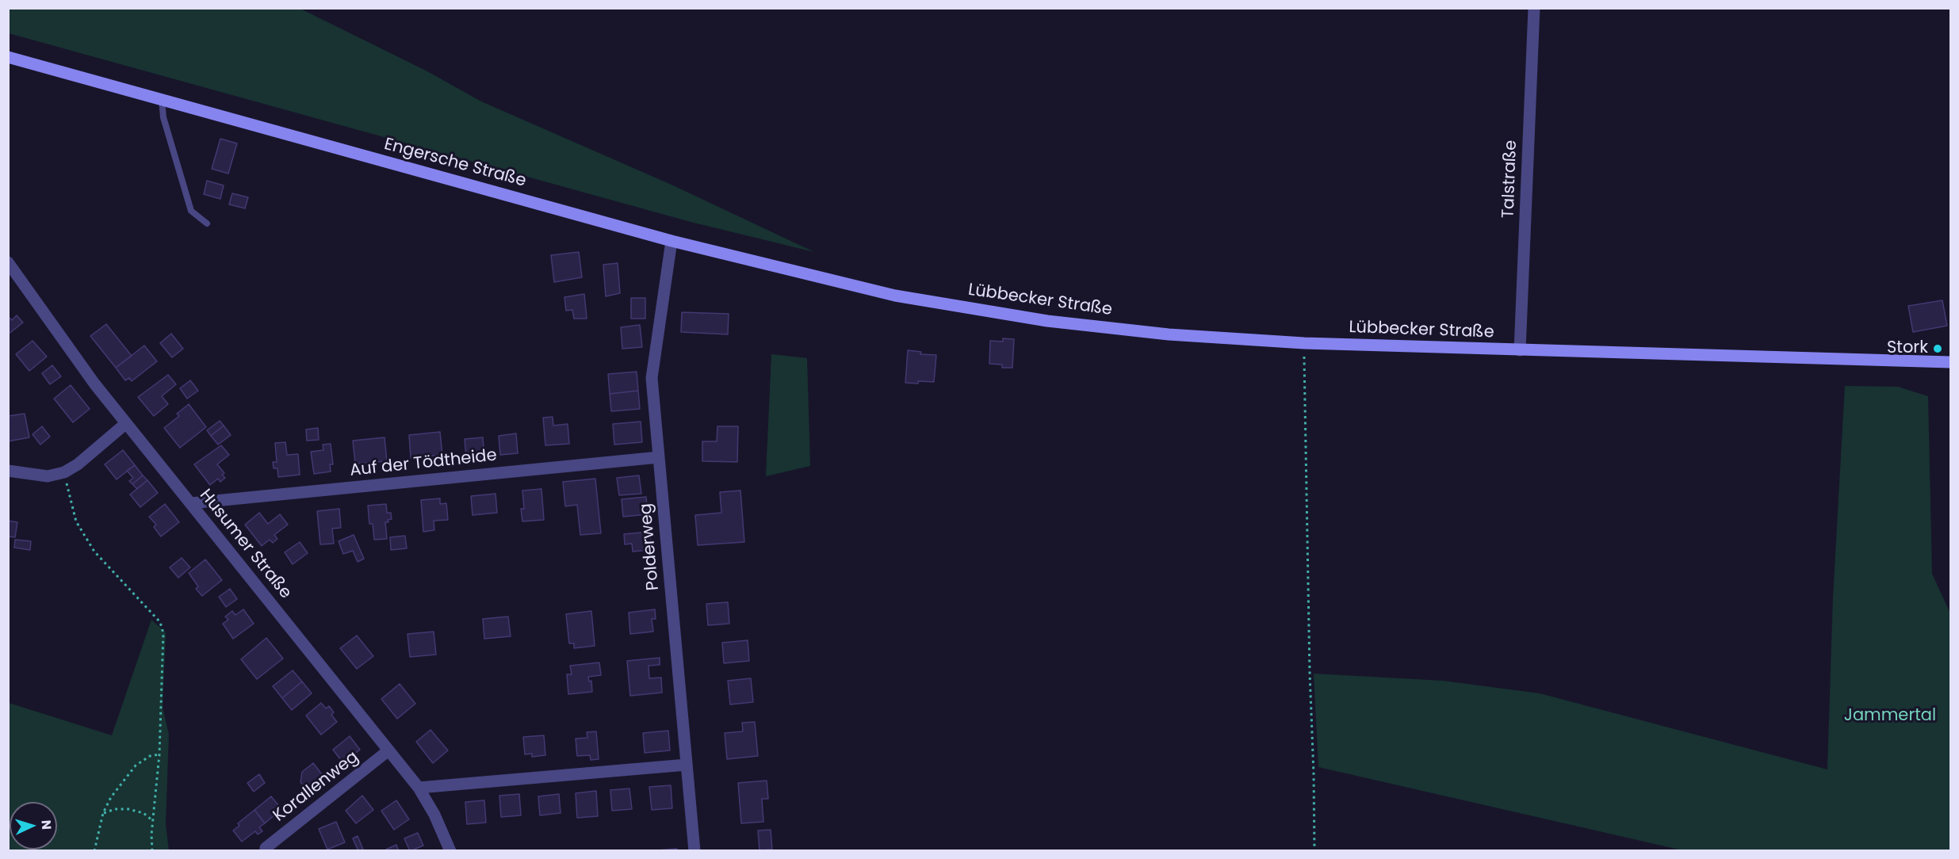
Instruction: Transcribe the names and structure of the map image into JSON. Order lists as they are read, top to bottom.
{
  "streets": {
    "main road": ["Engersche Straße", "Lübbecker Straße"],
    "street": [
      "Talstraße",
      "Auf der Tödtheide",
      "Husumer Straße",
      "Polderweg",
      "Korallenweg"
    ]
  },
  "crossings": [
    ["Engersche Straße", "Lübbecker Straße"],
    ["Engersche Straße", "Polderweg"],
    ["Talstraße", "Lübbecker Straße"],
    ["Auf der Tödtheide", "Husumer Straße"],
    ["Auf der Tödtheide", "Polderweg"],
    ["Husumer Straße", "Korallenweg"]
  ],
  "parks": ["Jammertal"],
  "places": ["Stork"],
  "north": "right"
}
